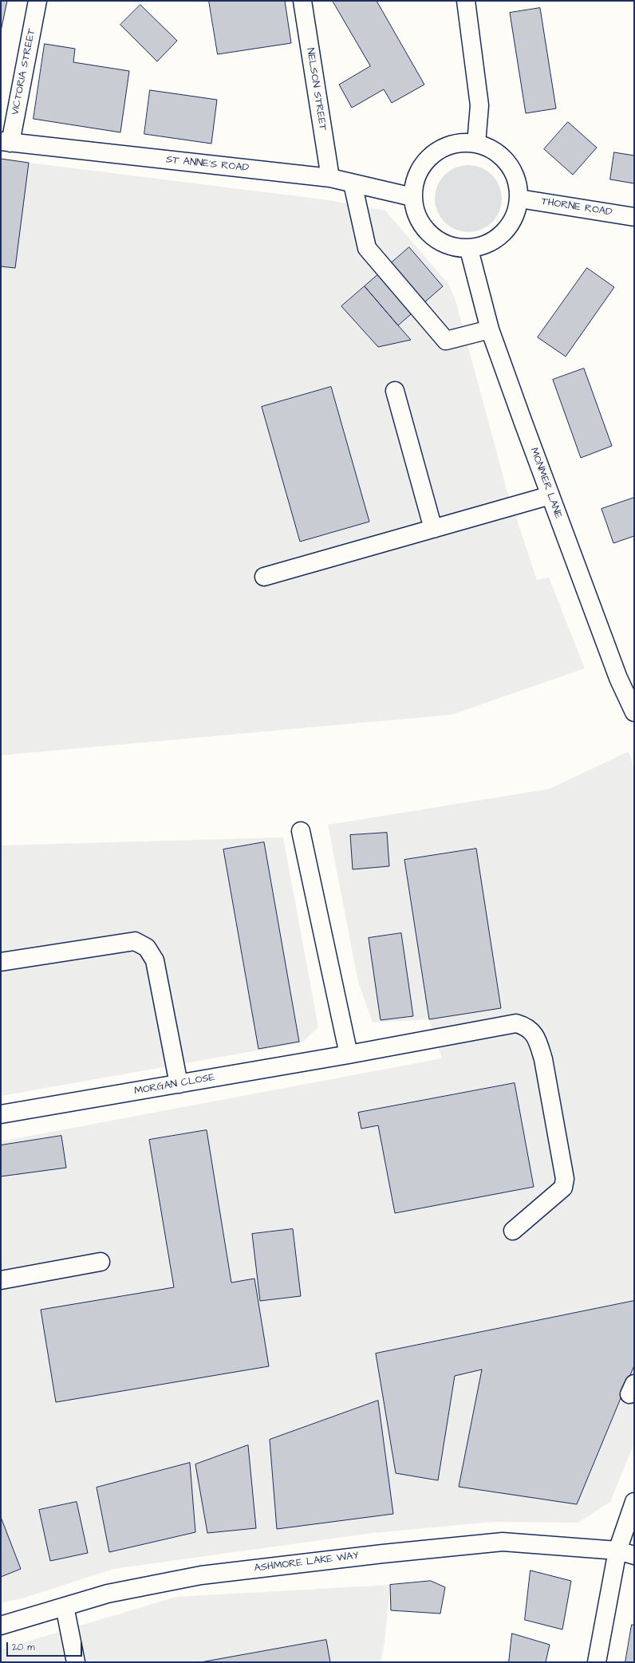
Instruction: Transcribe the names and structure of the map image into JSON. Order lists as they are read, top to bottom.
{
  "streets": {
    "street": [
      "VICTORIA STREET",
      "NELSON STREET",
      "ST ANNE'S ROAD",
      "THORNE ROAD",
      "MONMER LANE",
      "MORGAN CLOSE",
      "ASHMORE LAKE WAY"
    ]
  },
  "crossings": [
    ["VICTORIA STREET", "ST ANNE'S ROAD"],
    ["NELSON STREET", "ST ANNE'S ROAD"],
    ["ST ANNE'S ROAD", "THORNE ROAD"],
    ["ST ANNE'S ROAD", "MONMER LANE"],
    ["THORNE ROAD", "MONMER LANE"]
  ],
  "scale_bar": "20 m"
}
